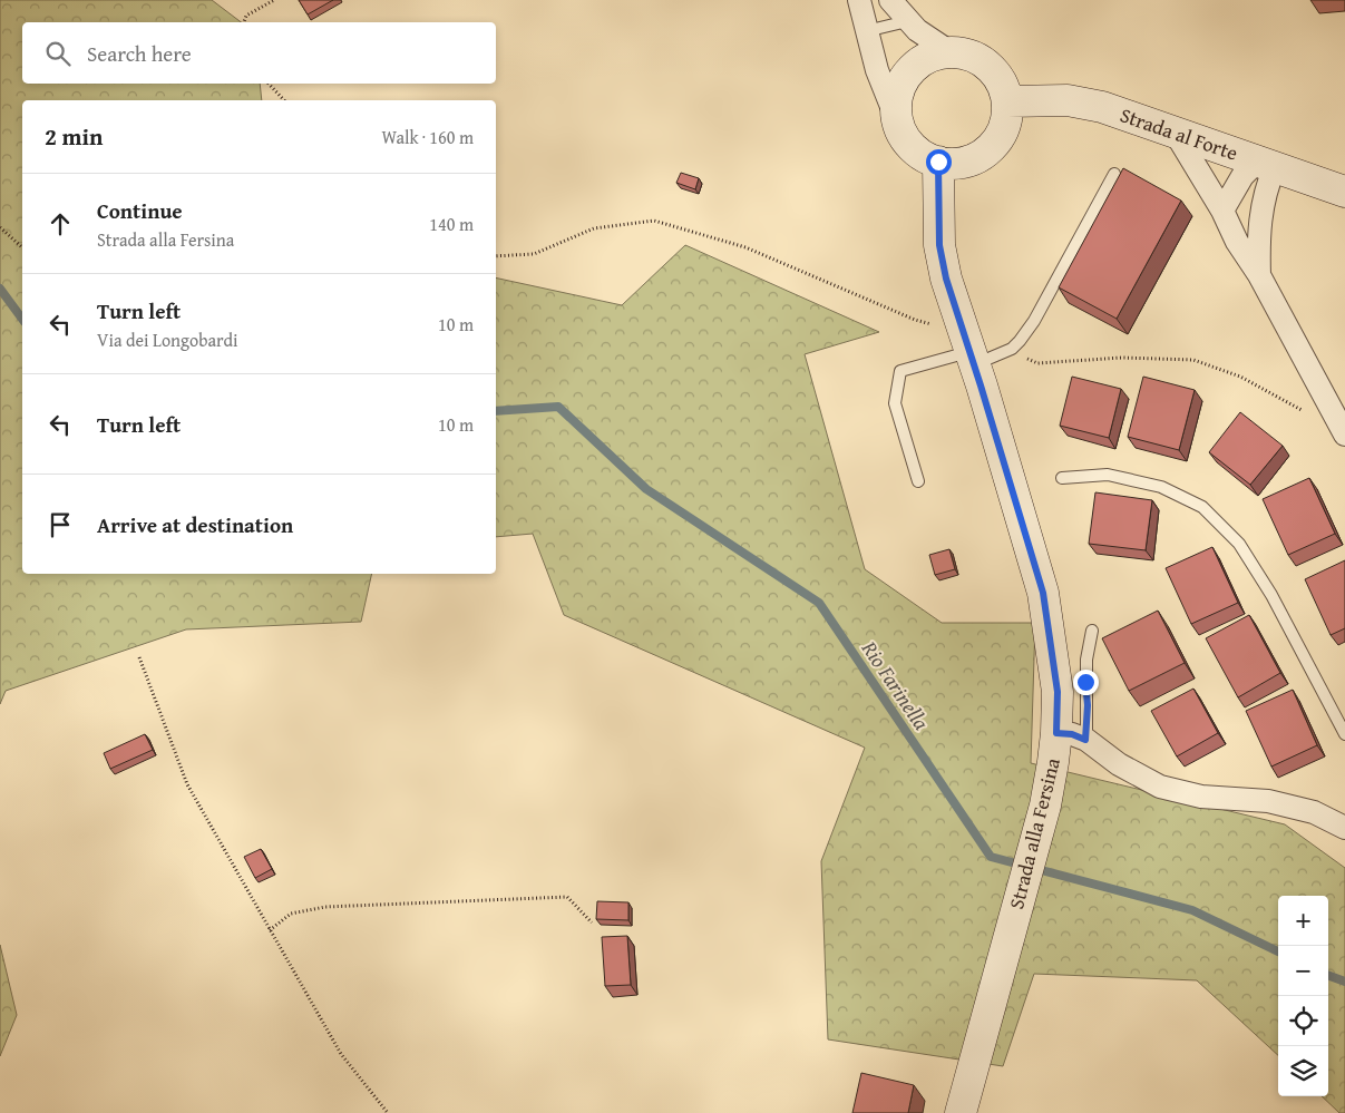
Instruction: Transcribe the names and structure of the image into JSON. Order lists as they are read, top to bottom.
{
  "streets": {
    "street": ["Strada al Forte", "Strada alla Fersina"]
  },
  "crossings": [
    ["Strada al Forte", "Strada alla Fersina"]
  ],
  "water": ["Rio Farinella"],
  "page": {
    "search": "Search here",
    "heading": ["2 min", "Walk · 160 m"],
    "list": [
      ["Continue", "Strada alla Fersina", "140 m"],
      ["Turn left", "Via dei Longobardi", "10 m"],
      ["Turn left", "10 m"],
      "Arrive at destination"
    ],
    "map_buttons": ["+", "−"]
  }
}
